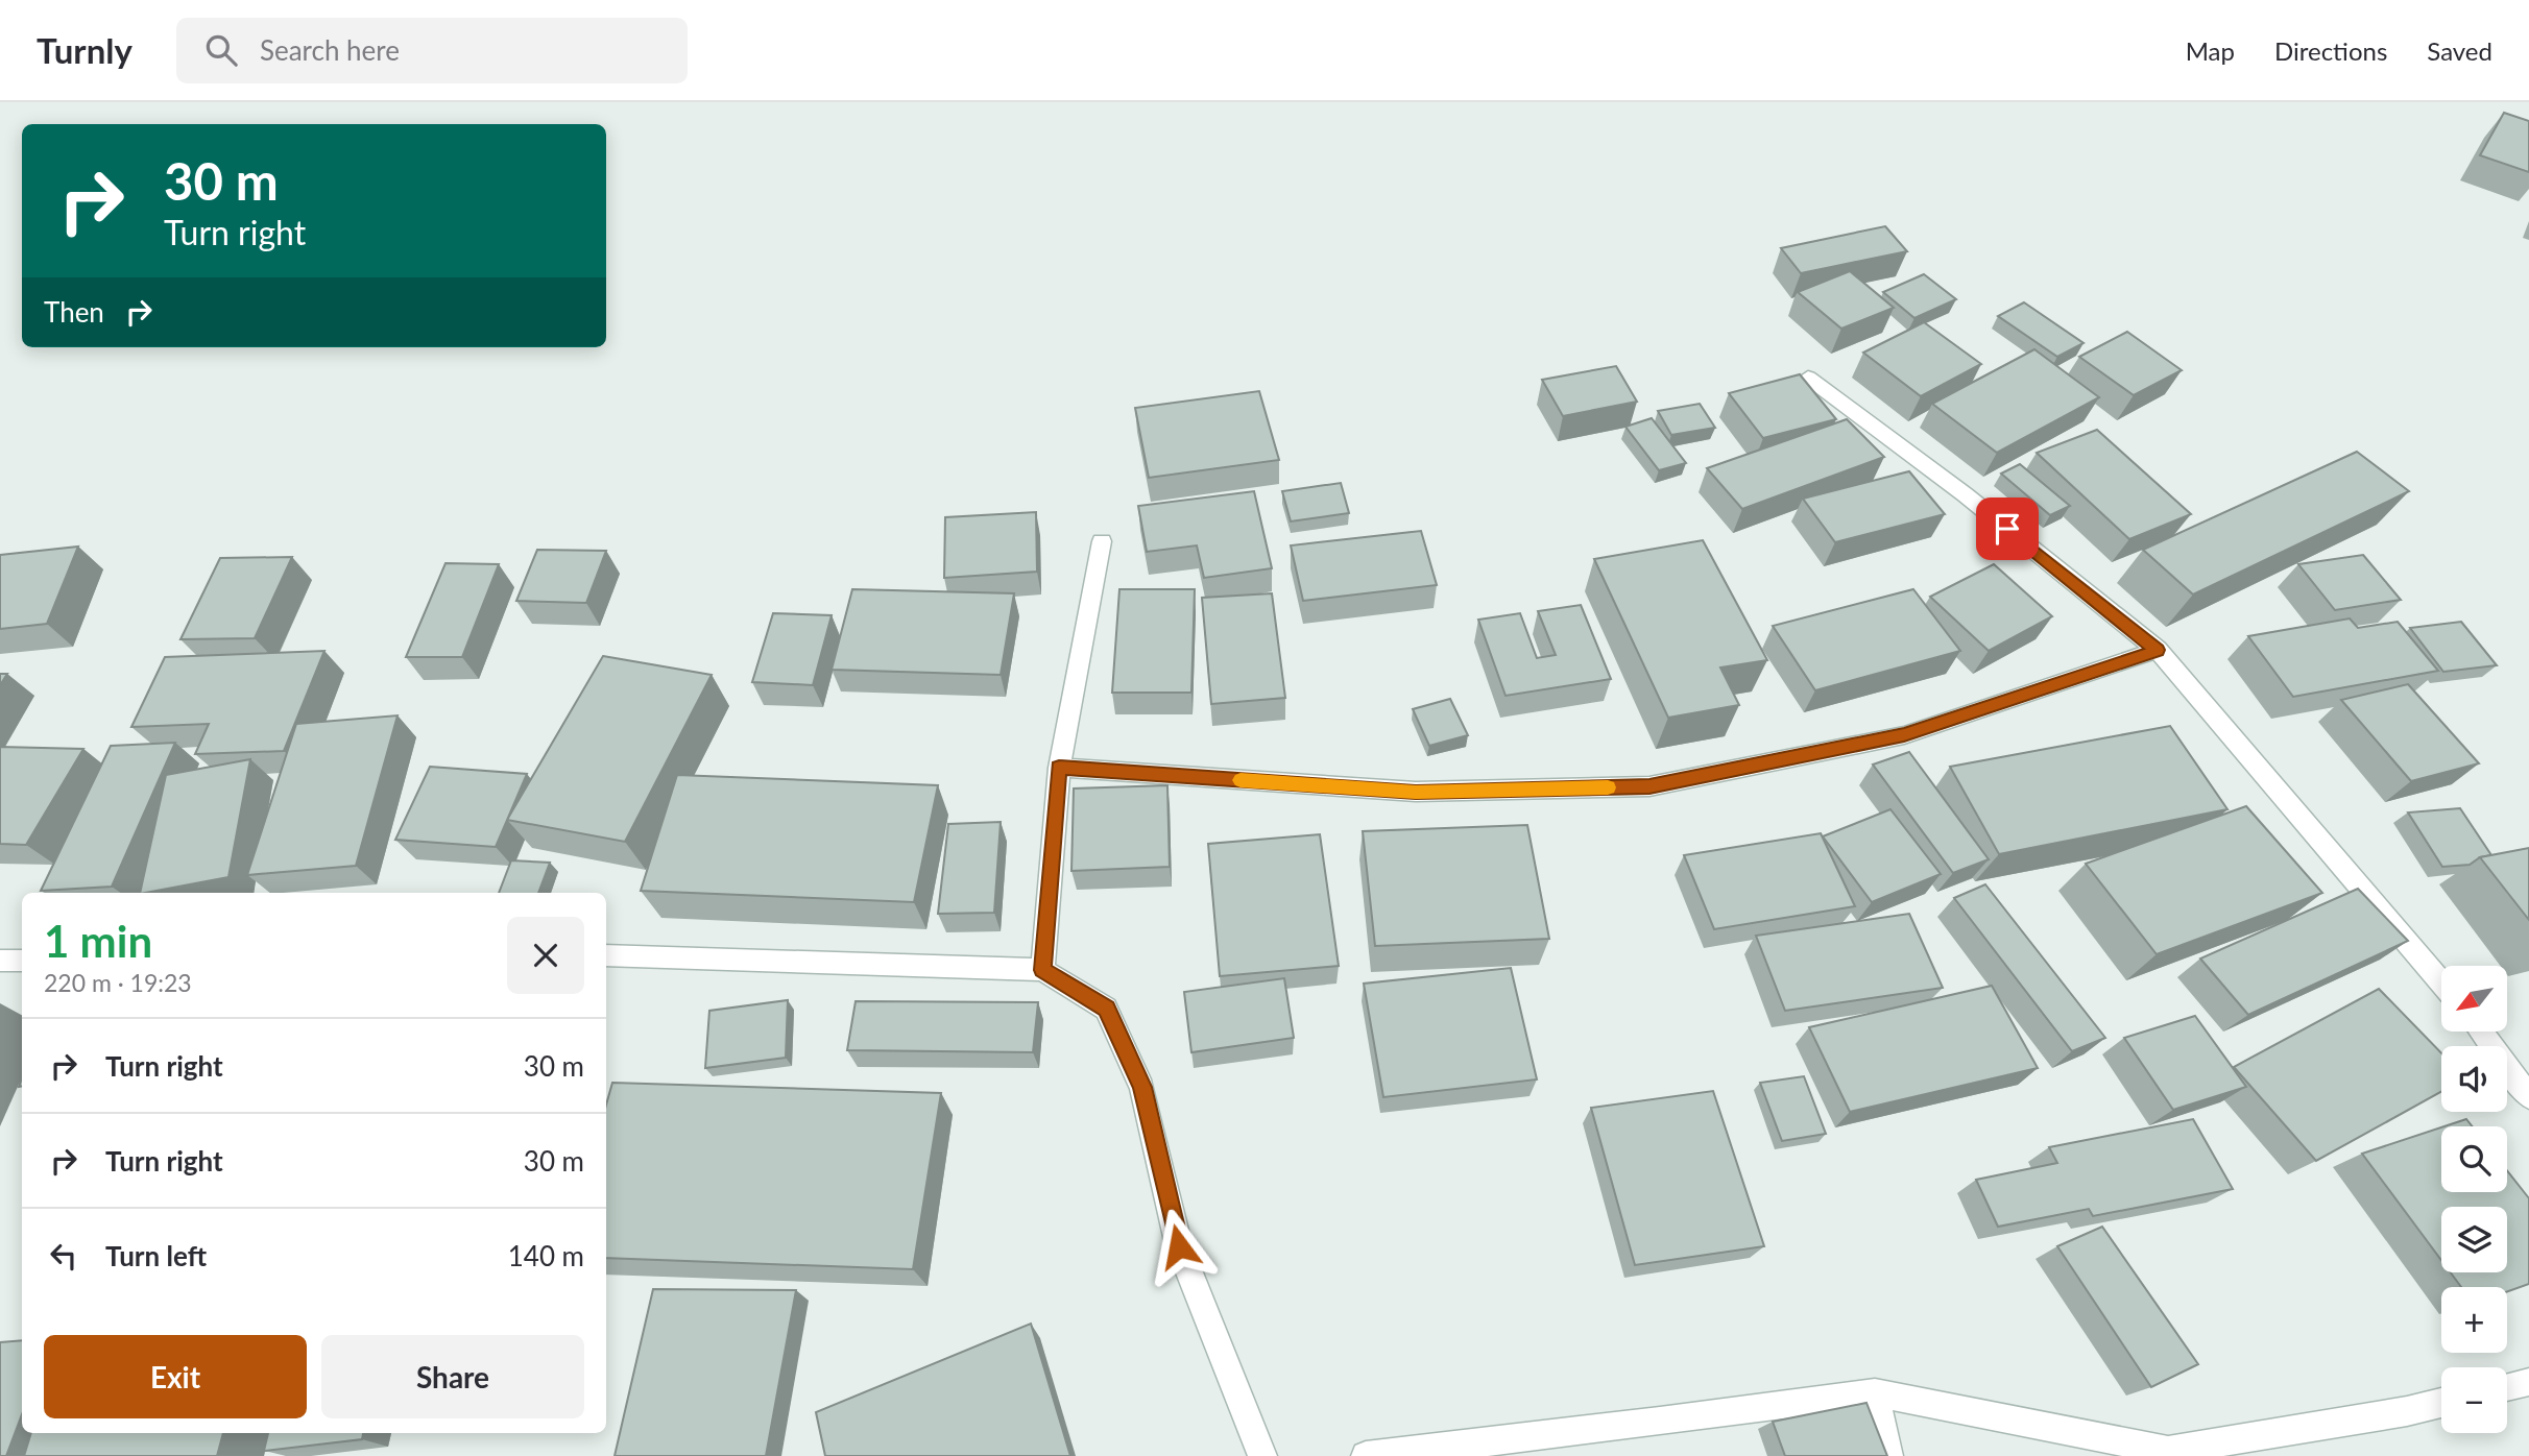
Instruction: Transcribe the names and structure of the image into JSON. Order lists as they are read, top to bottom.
{
  "north": "bottom left",
  "page": {
    "header": "Turnly",
    "search": "Search here",
    "nav": ["Map", "Directions", "Saved"],
    "turn": ["30 m", "Turn right"],
    "then": "Then",
    "heading": ["1 min", "220 m · 19:23"],
    "map_buttons": ["+", "−"],
    "list": [
      {
        "name": "Turn right",
        "value": "30 m"
      },
      {
        "name": "Turn right",
        "value": "30 m"
      },
      {
        "name": "Turn left",
        "value": "140 m"
      }
    ],
    "buttons": ["Exit", "Share"]
  }
}
